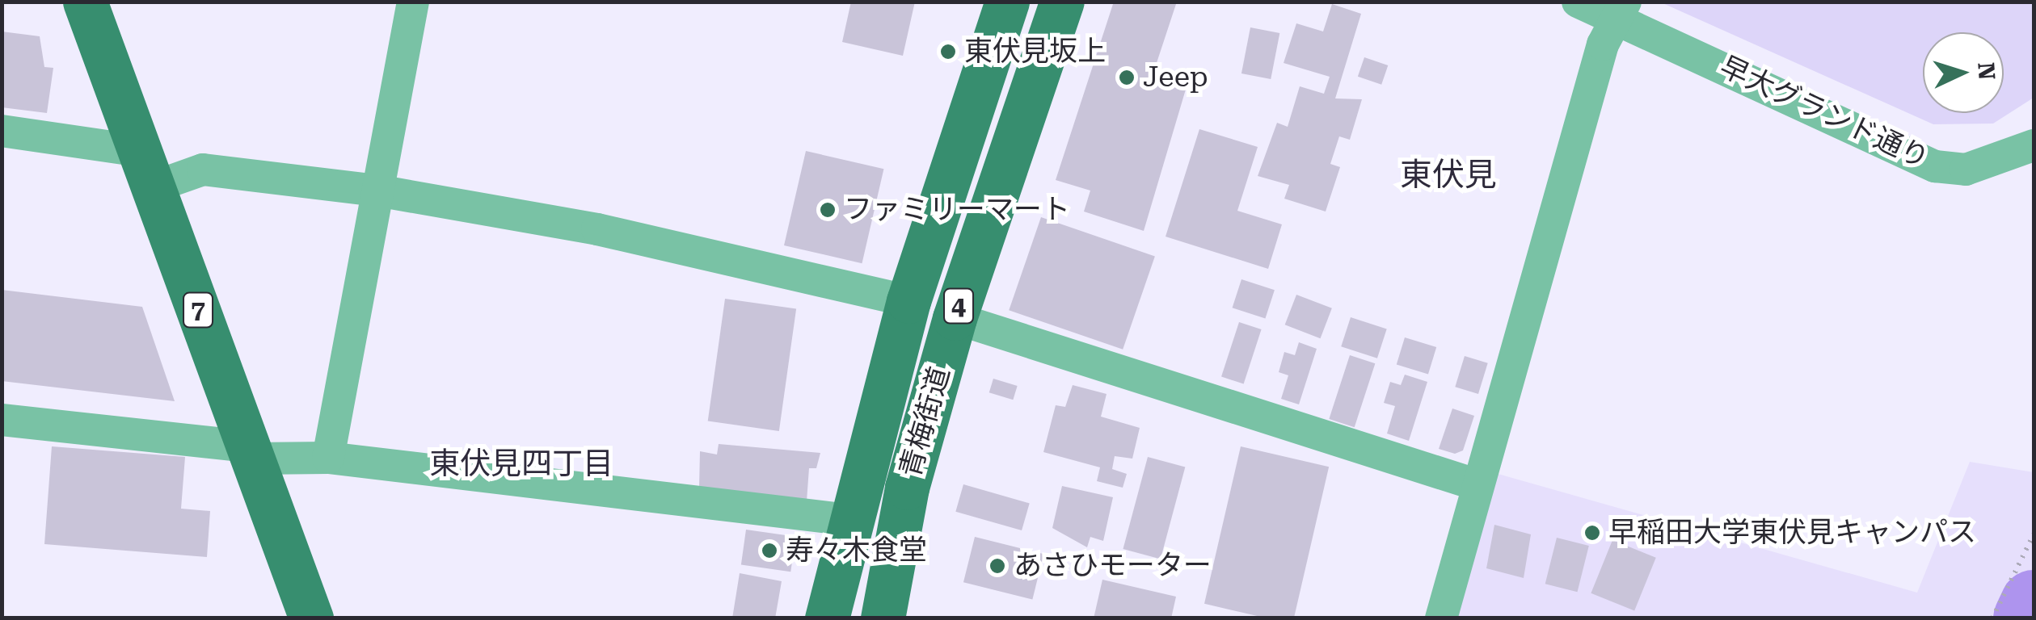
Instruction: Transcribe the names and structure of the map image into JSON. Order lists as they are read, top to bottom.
{
  "streets": {
    "main road": ["4", "7", "青梅街道"],
    "street": ["早大グランド通り"]
  },
  "districts": ["東伏見", "東伏見四丁目"],
  "places": [
    "東伏見坂上",
    "Jeep",
    "ファミリーマート",
    "早稲田大学東伏見キャンパス",
    "寿々木食堂",
    "あさひモーター"
  ],
  "north": "right"
}
